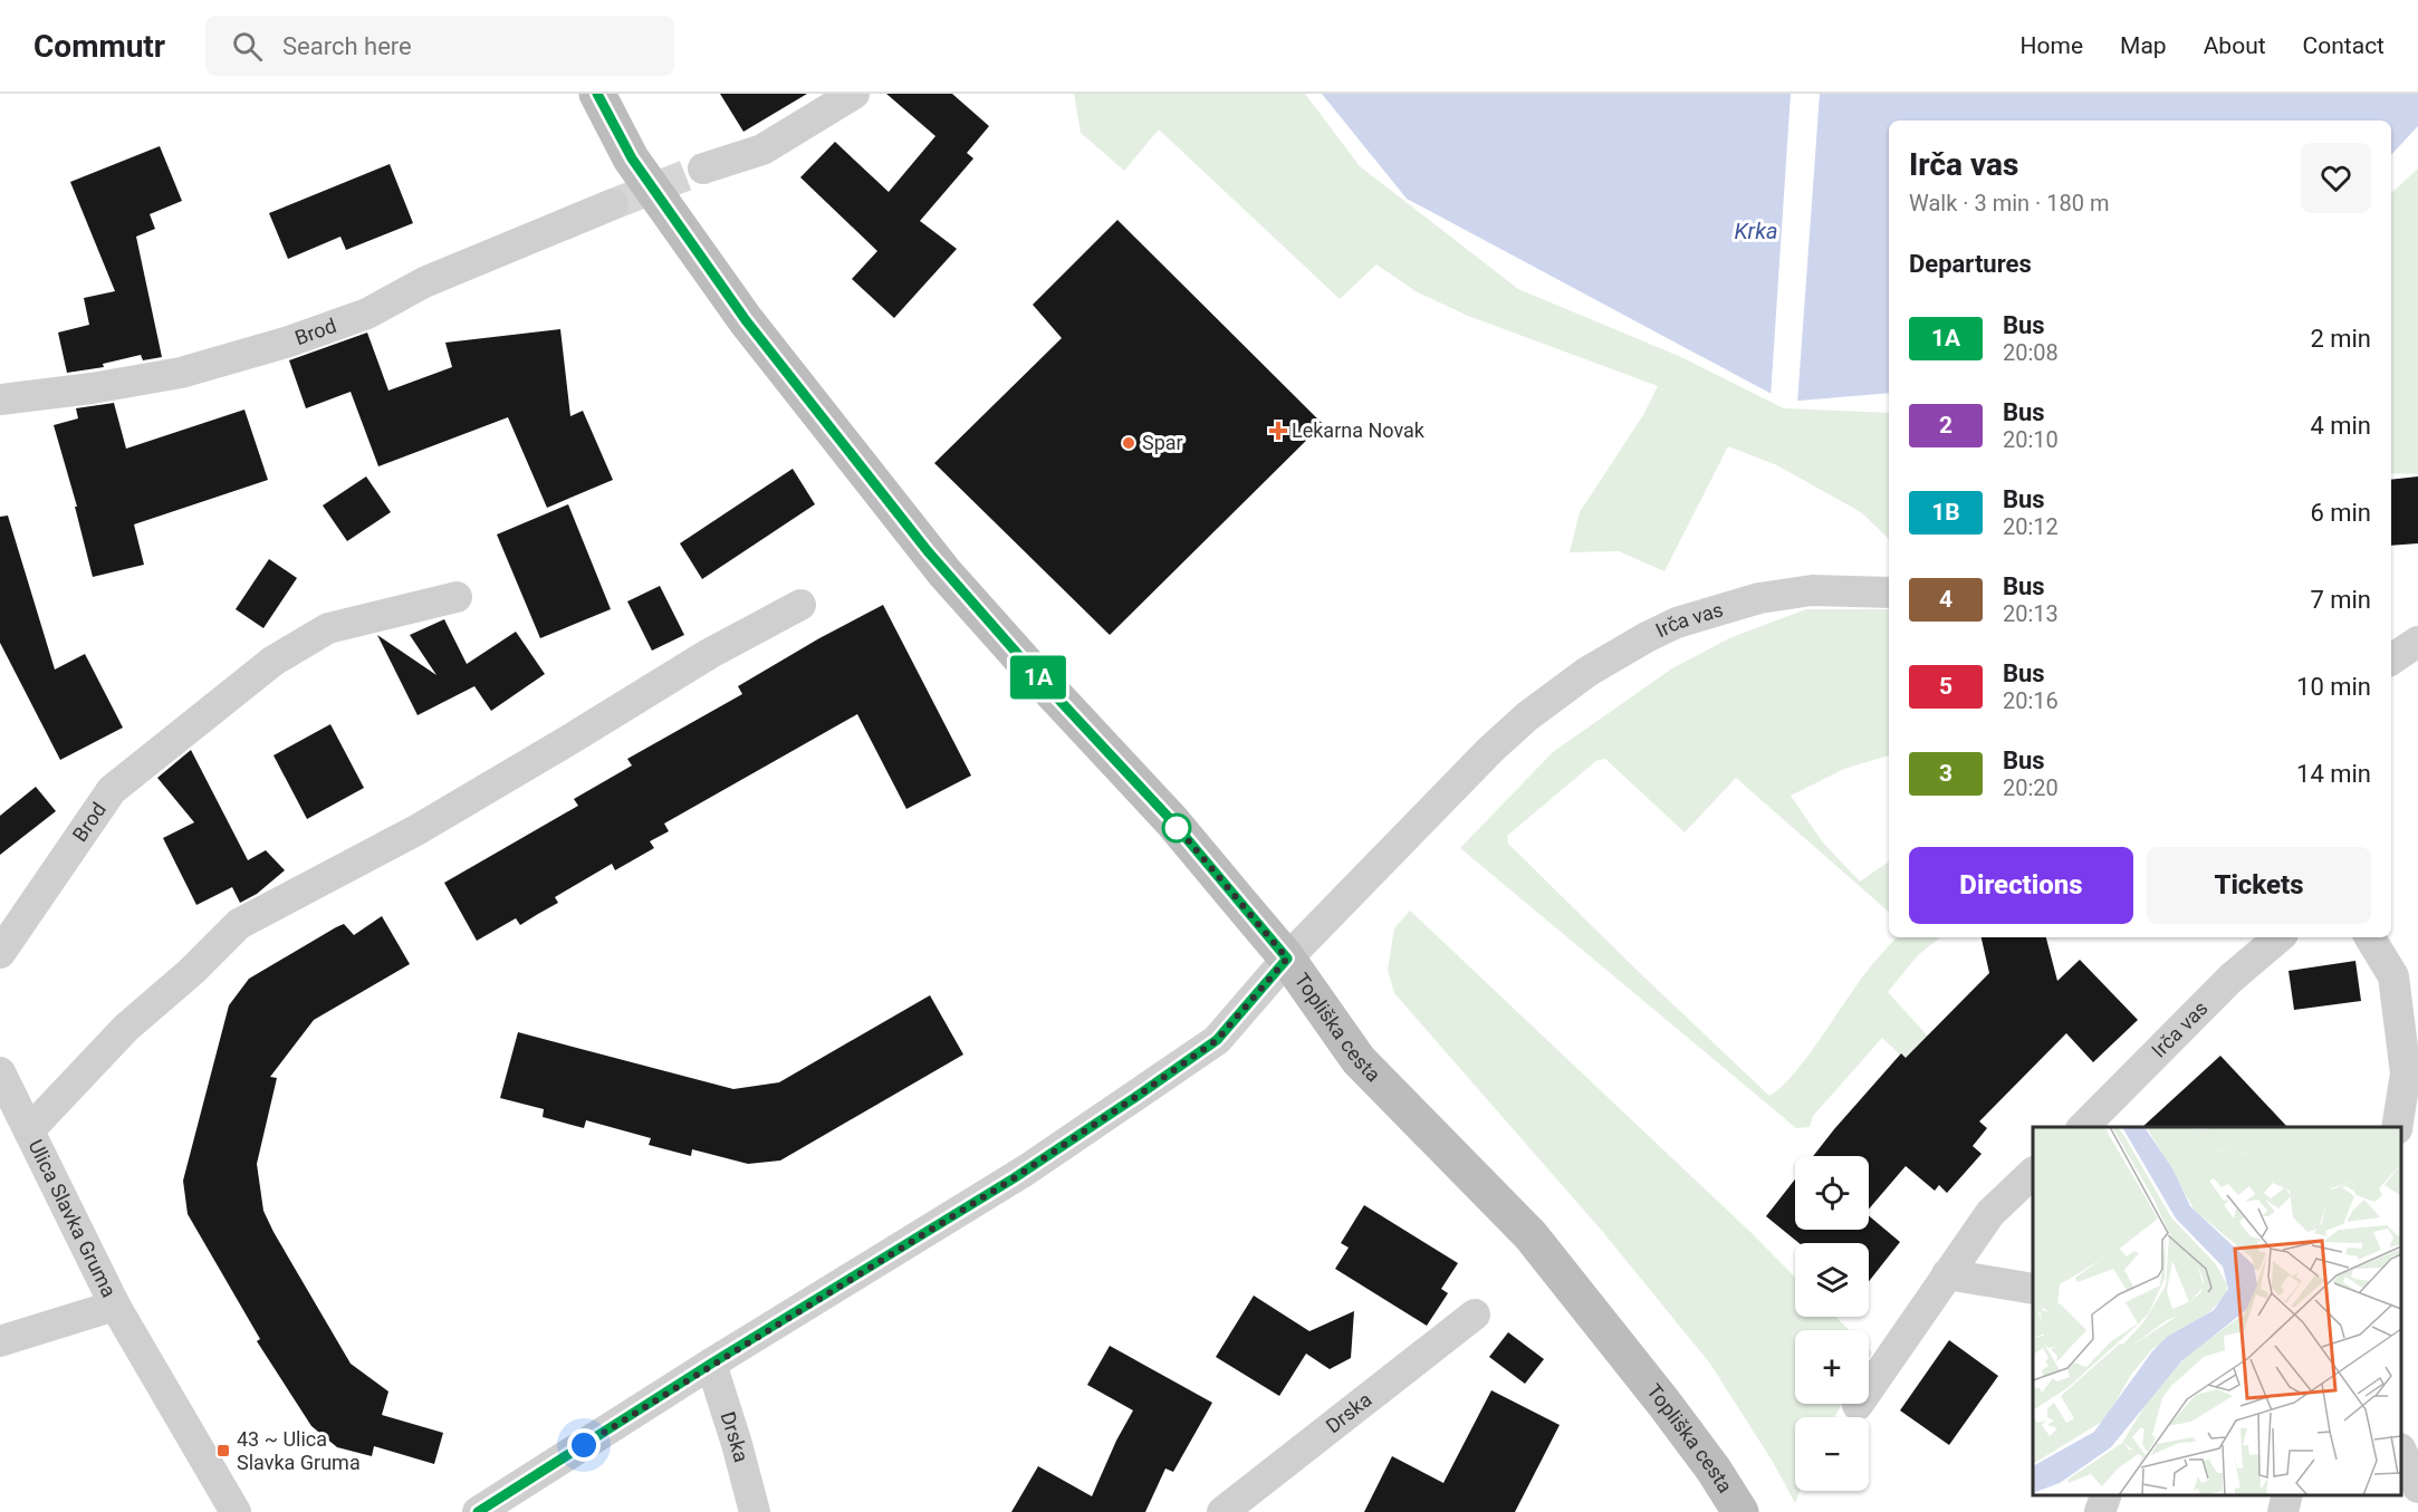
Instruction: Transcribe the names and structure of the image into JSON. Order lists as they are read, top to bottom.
{
  "streets": {
    "main road": ["Topliška cesta"],
    "street": [
      "Brod",
      "Irča vas",
      "Ulica Slavka Gruma",
      "Drska"
    ]
  },
  "crossings": [
    ["Irča vas", "Topliška cesta"]
  ],
  "water": ["Krka"],
  "places": {
    "health": ["Lekarna Novak"],
    "other": ["Spar"],
    "transit": ["43 ~ Ulica Slavka Gruma"]
  },
  "lines": ["bus line 1A"],
  "page": {
    "header": "Commutr",
    "search": "Search here",
    "nav": [
      "Home",
      "Map",
      "About",
      "Contact"
    ],
    "on_map": "1A",
    "heading": [
      ["Irča vas", "Walk · 3 min · 180 m"],
      "Departures"
    ],
    "list": [
      {
        "mark": "1A",
        "name": "Bus",
        "note": "20:08",
        "value": "2 min"
      },
      {
        "mark": "2",
        "name": "Bus",
        "note": "20:10",
        "value": "4 min"
      },
      {
        "mark": "1B",
        "name": "Bus",
        "note": "20:12",
        "value": "6 min"
      },
      {
        "mark": "4",
        "name": "Bus",
        "note": "20:13",
        "value": "7 min"
      },
      {
        "mark": "5",
        "name": "Bus",
        "note": "20:16",
        "value": "10 min"
      },
      {
        "mark": "3",
        "name": "Bus",
        "note": "20:20",
        "value": "14 min"
      }
    ],
    "buttons": ["Directions", "Tickets"],
    "map_buttons": ["+", "−"]
  }
}
